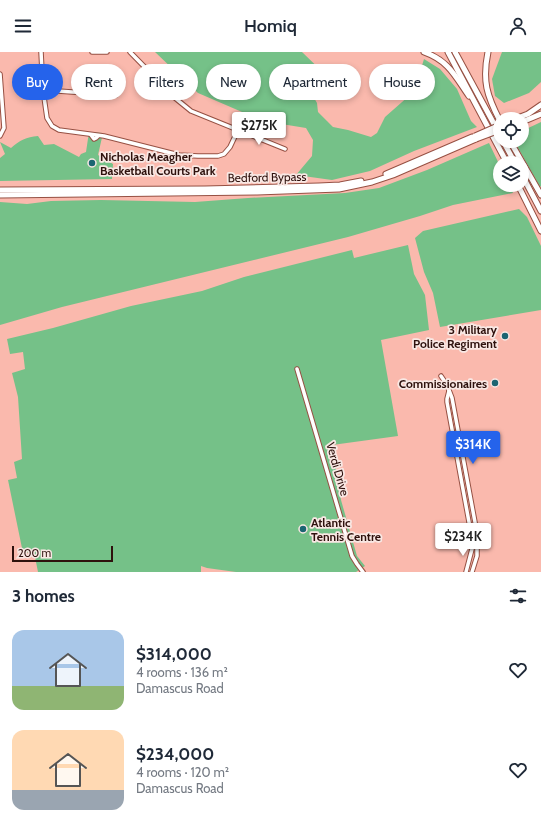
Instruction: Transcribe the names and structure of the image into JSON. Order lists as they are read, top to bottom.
{
  "streets": {
    "highway": ["Bedford Bypass"],
    "street": ["Verdi Drive"]
  },
  "places": [
    "Nicholas Meagher Basketball Courts Park",
    "3 Military Police Regiment",
    "Commissionaires",
    "Atlantic Tennis Centre"
  ],
  "scale_bar": "200 m",
  "page": {
    "header": "Homiq",
    "chip": [
      "Buy",
      "Rent",
      "Filters",
      "New",
      "Apartment",
      "House"
    ],
    "price": ["$275K", "$314K", "$234K"],
    "scale": "200 m",
    "heading": "3 homes",
    "list": [
      {
        "name": "$314,000",
        "note": "4 rooms · 136 m² · Damascus Road"
      },
      {
        "name": "$234,000",
        "note": "4 rooms · 120 m² · Damascus Road"
      }
    ]
  }
}
